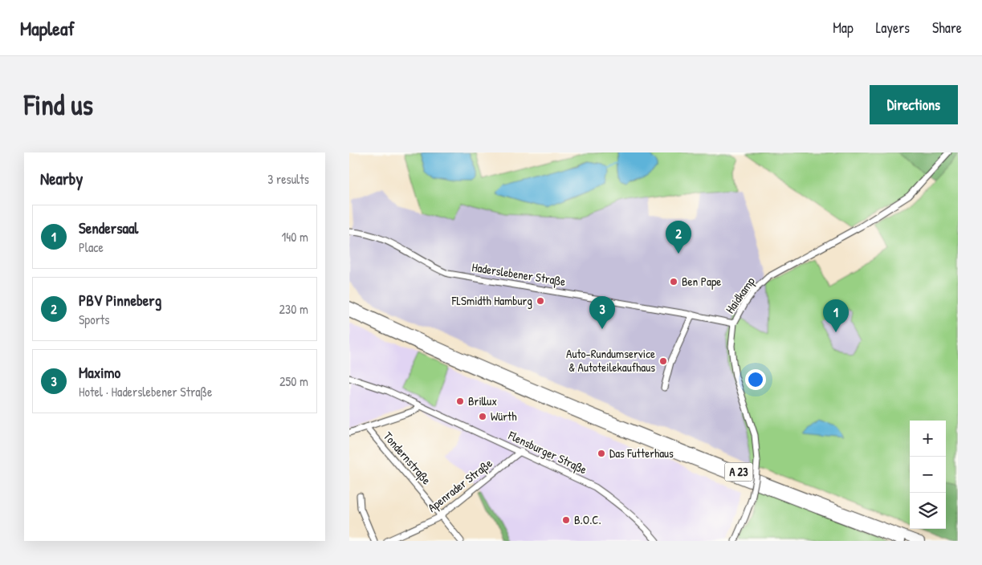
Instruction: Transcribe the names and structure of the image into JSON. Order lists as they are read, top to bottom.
{
  "streets": {
    "highway": ["A 23"],
    "street": [
      "Haderslebener Straße",
      "Haidkamp",
      "Flensburger Straße",
      "Tondernstraße",
      "Apenrader Straße"
    ]
  },
  "crossings": [
    ["Haderslebener Straße", "Haidkamp"],
    ["Flensburger Straße", "Tondernstraße"],
    ["Flensburger Straße", "Apenrader Straße"],
    ["Tondernstraße", "Apenrader Straße"]
  ],
  "places": [
    "Ben Pape",
    "FLSmidth Hamburg",
    "Auto-Rundumservice & Autoteilekaufhaus",
    "Brillux",
    "Würth",
    "Das Futterhaus",
    "B.O.C."
  ],
  "page": {
    "header": "Mapleaf",
    "nav": ["Map", "Layers", "Share"],
    "buttons": "Directions",
    "title": "Find us",
    "heading": ["Nearby", "3 results"],
    "list": [
      {
        "mark": "1",
        "name": "Sendersaal",
        "note": "Place",
        "value": "140 m"
      },
      {
        "mark": "2",
        "name": "PBV Pinneberg",
        "note": "Sports",
        "value": "230 m"
      },
      {
        "mark": "3",
        "name": "Maximo",
        "note": "Hotel · Haderslebener Straße",
        "value": "250 m"
      }
    ],
    "pins": ["2", "3", "1"],
    "map_buttons": ["+", "−"]
  }
}
